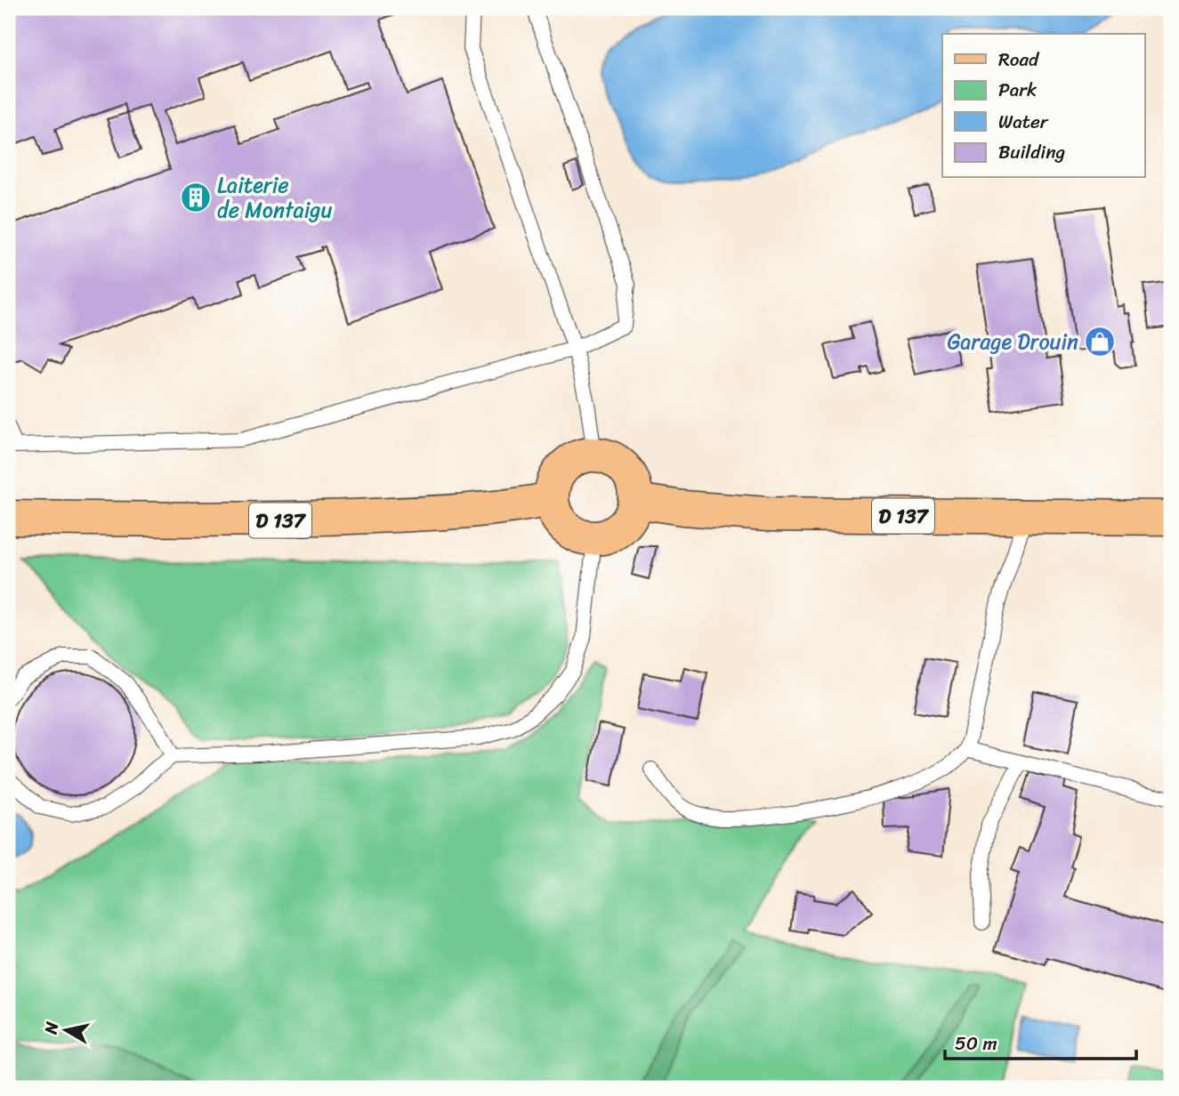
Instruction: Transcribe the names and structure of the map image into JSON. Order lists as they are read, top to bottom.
{
  "streets": {
    "main road": ["D 137"]
  },
  "places": {
    "building": ["Laiterie de Montaigu"],
    "shop": ["Garage Drouin"]
  },
  "legend": [
    "Road",
    "Park",
    "Water",
    "Building"
  ],
  "scale_bar": "50 m",
  "north": "left"
}
